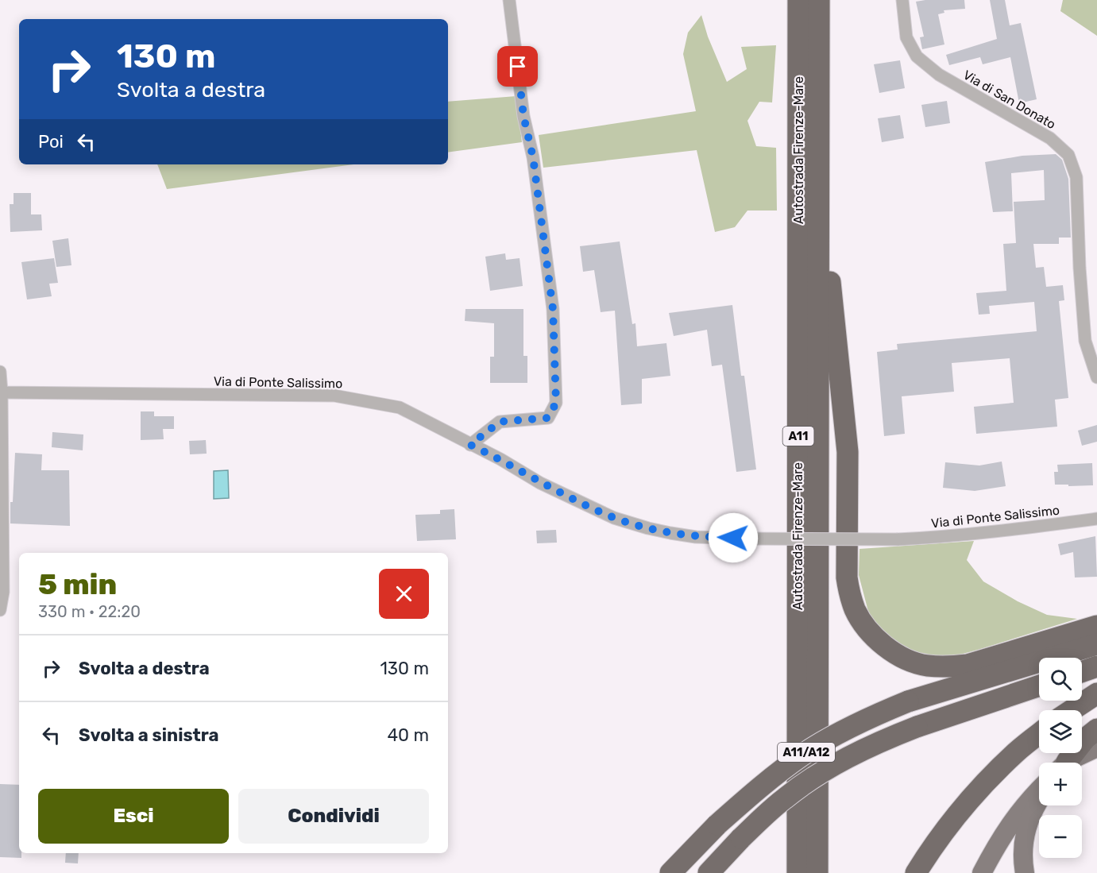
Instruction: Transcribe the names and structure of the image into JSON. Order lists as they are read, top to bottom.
{
  "streets": {
    "highway": ["Autostrada Firenze-Mare", "A11", "A11/A12"],
    "street": ["Via di San Donato", "Via di Ponte Salissimo"]
  },
  "page": {
    "turn": ["130 m", "Svolta a destra"],
    "then": "Poi",
    "heading": ["5 min", "330 m · 22:20"],
    "list": [
      {
        "name": "Svolta a destra",
        "value": "130 m"
      },
      {
        "name": "Svolta a sinistra",
        "value": "40 m"
      }
    ],
    "map_buttons": ["+", "−"],
    "buttons": ["Esci", "Condividi"]
  }
}
